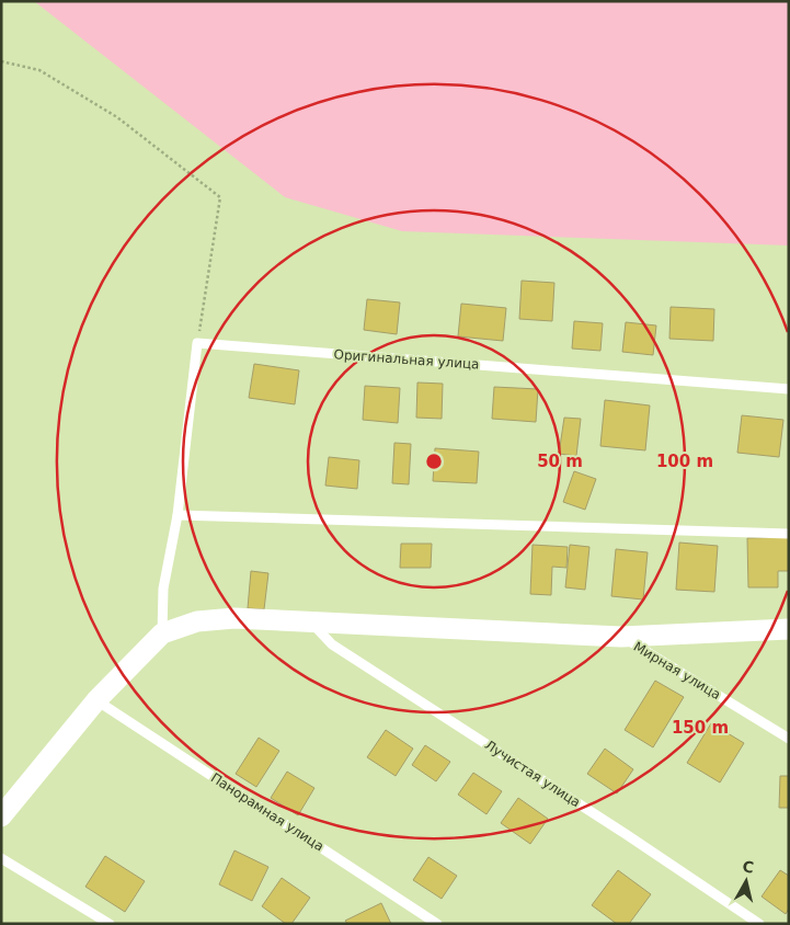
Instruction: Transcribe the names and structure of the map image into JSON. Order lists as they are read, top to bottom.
{
  "streets": {
    "lane": [
      "Оригинальная улица",
      "Мирная улица",
      "Лучистая улица",
      "Панорамная улица"
    ]
  },
  "north": "top",
  "rings": ["50 m", "100 m", "150 m"]
}
